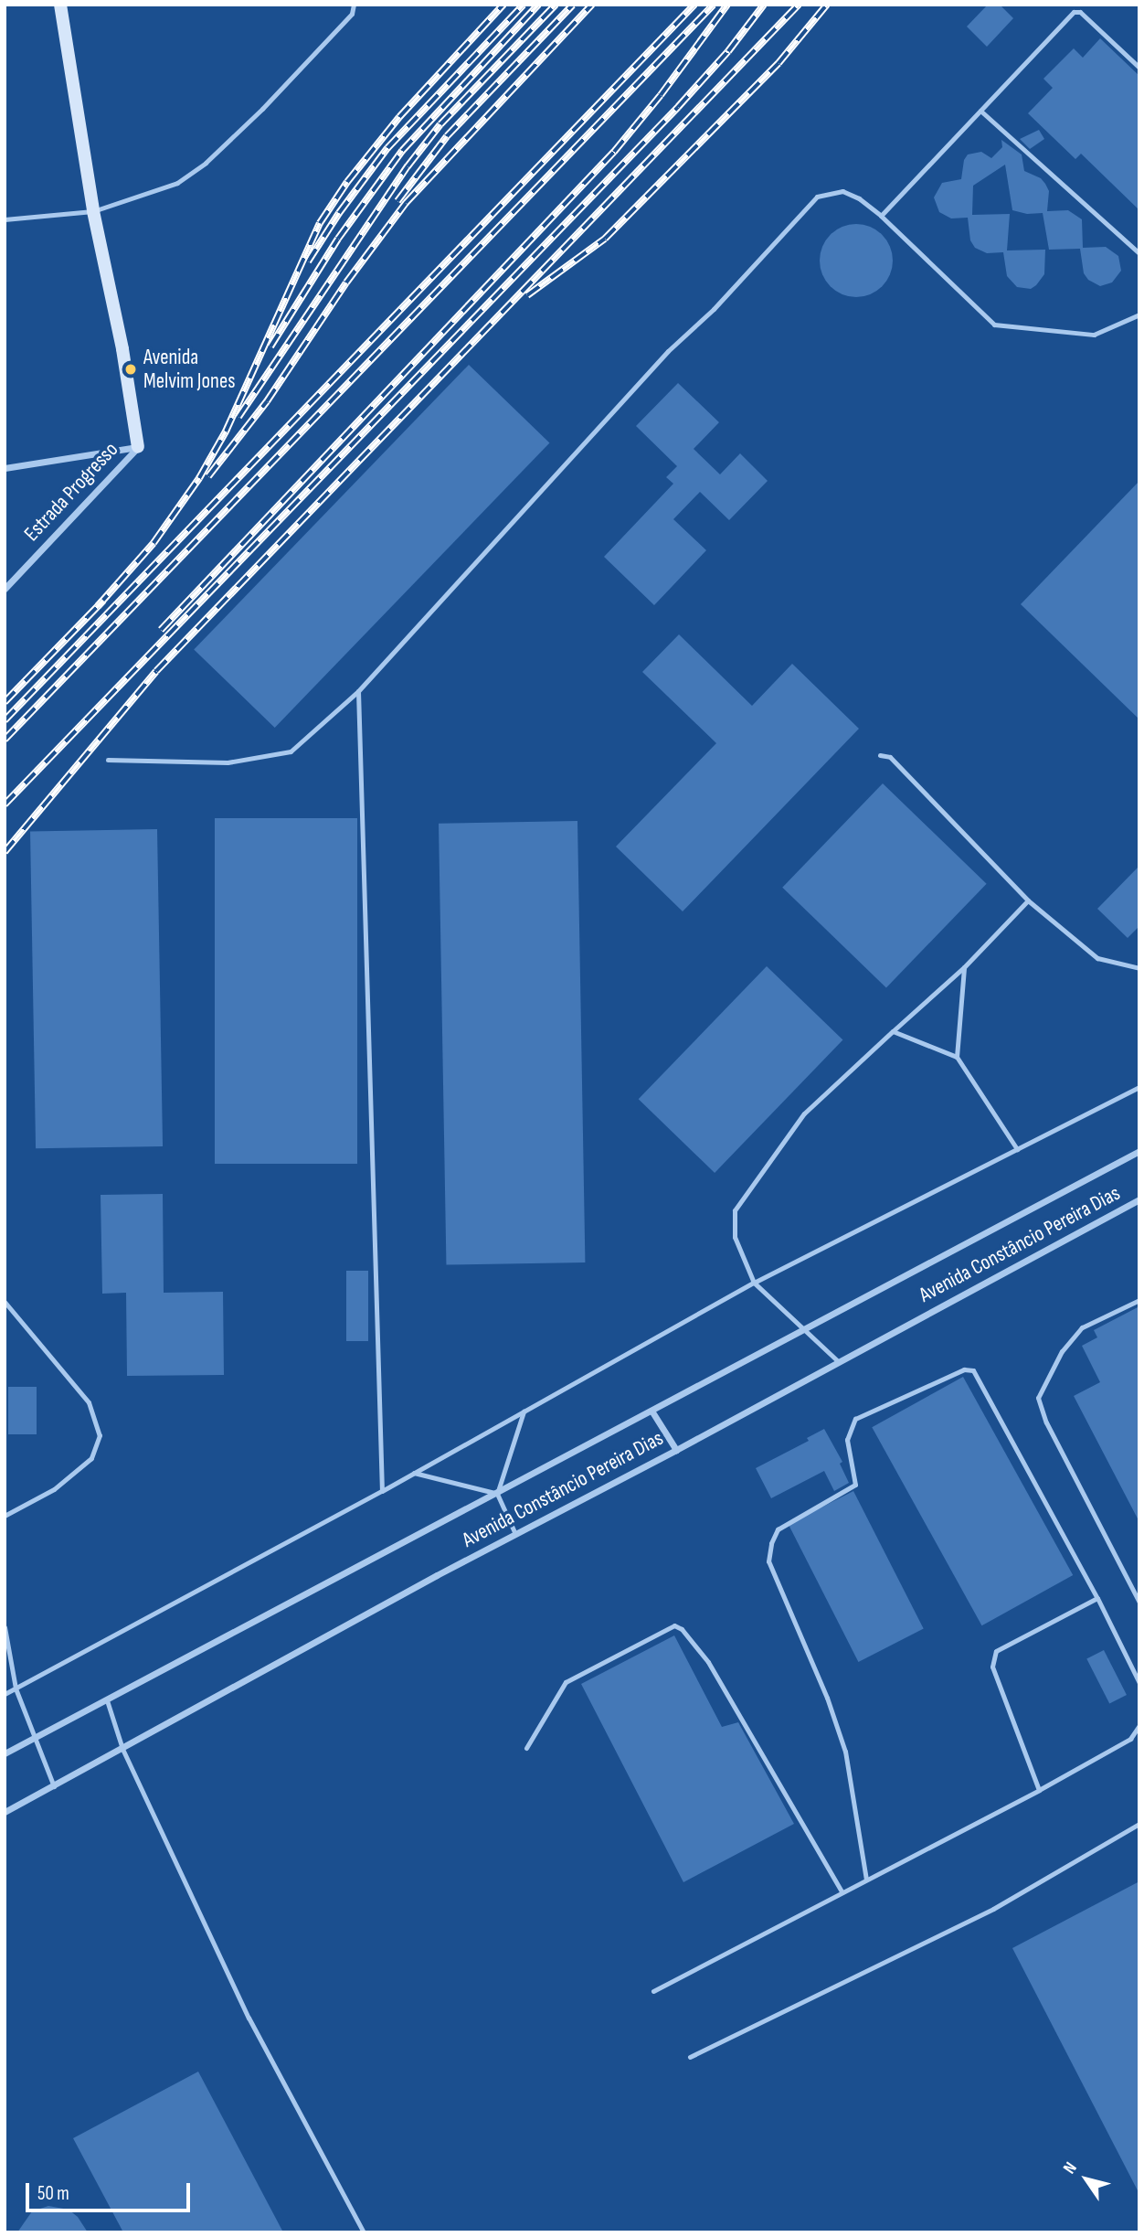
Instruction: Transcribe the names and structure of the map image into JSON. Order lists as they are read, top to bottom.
{
  "streets": {
    "street": ["Estrada Progresso", "Avenida Constâncio Pereira Dias"]
  },
  "places": ["Avenida Melvim Jones"],
  "scale_bar": "50 m",
  "north": "top left"
}
